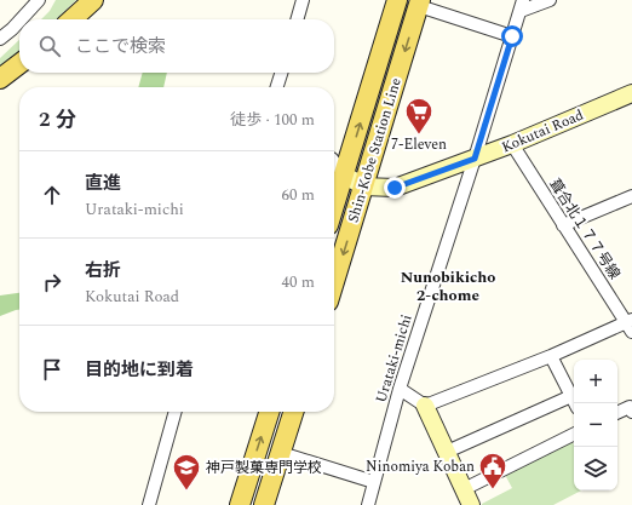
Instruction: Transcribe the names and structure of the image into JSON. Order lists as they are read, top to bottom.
{
  "streets": {
    "main road": ["Shin-Kobe Station Line"],
    "street": ["Kokutai Road", "葺合北１７７号線", "Urataki-michi"]
  },
  "crossings": [
    ["Kokutai Road", "Shin-Kobe Station Line"],
    ["Kokutai Road", "葺合北１７７号線"],
    ["Kokutai Road", "Urataki-michi"]
  ],
  "districts": ["Nunobikicho 2-chome"],
  "places": {
    "supermarket": ["7-Eleven"],
    "public building": ["Ninomiya Koban"],
    "school or university": ["神戸製菓専門学校"]
  },
  "page": {
    "search": "ここで検索",
    "heading": ["2 分", "徒歩 · 100 m"],
    "list": [
      ["直進", "Urataki-michi", "60 m"],
      ["右折", "Kokutai Road", "40 m"],
      "目的地に到着"
    ],
    "map_buttons": ["+", "−"]
  }
}
